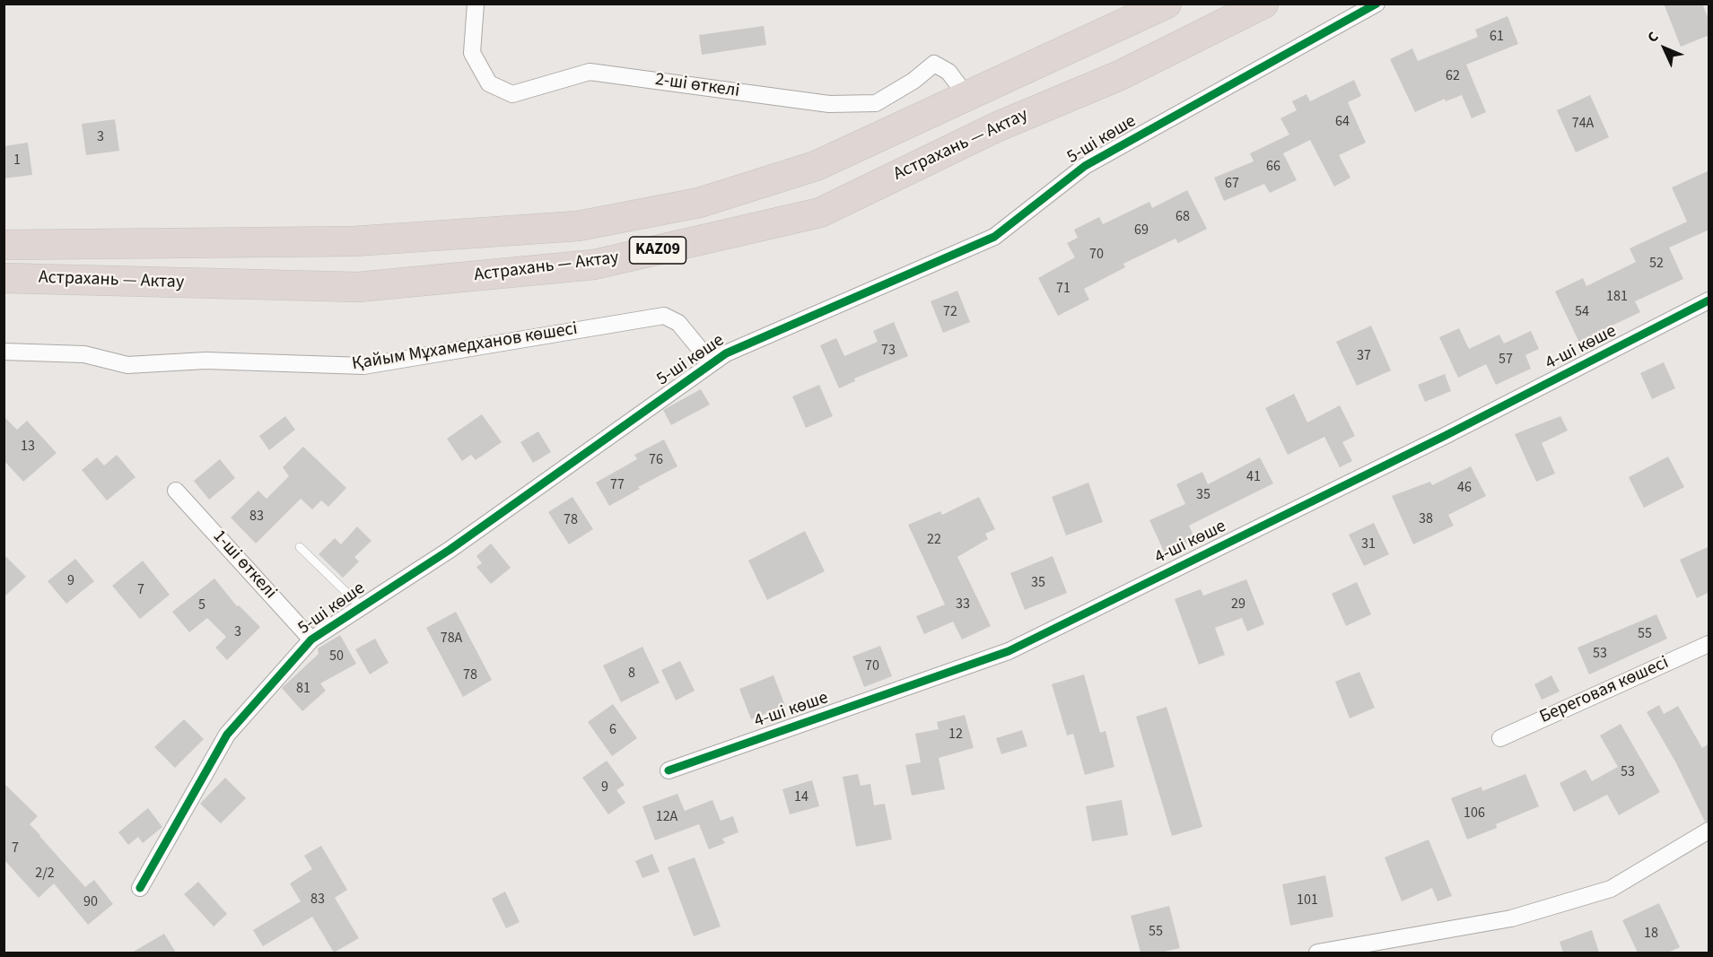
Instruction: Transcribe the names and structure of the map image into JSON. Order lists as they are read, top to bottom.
{
  "streets": {
    "highway": ["Астрахань — Актау", "KAZ09"],
    "street": [
      "2-ші өткелі",
      "5-шi көше",
      "Қайым Мұхамедханов көшесi",
      "4-шi көше",
      "1-ші өткелі",
      "Береговая көшесі"
    ]
  },
  "crossings": [
    ["2-ші өткелі", "Астрахань — Актау"],
    ["5-шi көше", "Қайым Мұхамедханов көшесi"],
    ["5-шi көше", "1-ші өткелі"]
  ],
  "house_numbers": [
    "61",
    "62",
    "64",
    "74А",
    "3",
    "1",
    "66",
    "67",
    "68",
    "69",
    "70",
    "52",
    "71",
    "181",
    "72",
    "54",
    "73",
    "37",
    "57",
    "13",
    "76",
    "41",
    "77",
    "46",
    "35",
    "83",
    "38",
    "78",
    "22",
    "31",
    "9",
    "35",
    "7",
    "33",
    "29",
    "5",
    "3",
    "55",
    "78А",
    "53",
    "50",
    "70",
    "8",
    "78",
    "81",
    "6",
    "12",
    "53",
    "9",
    "14",
    "106",
    "12А",
    "7",
    "2/2",
    "83",
    "101",
    "90",
    "55",
    "18"
  ],
  "north": "top left"
}
